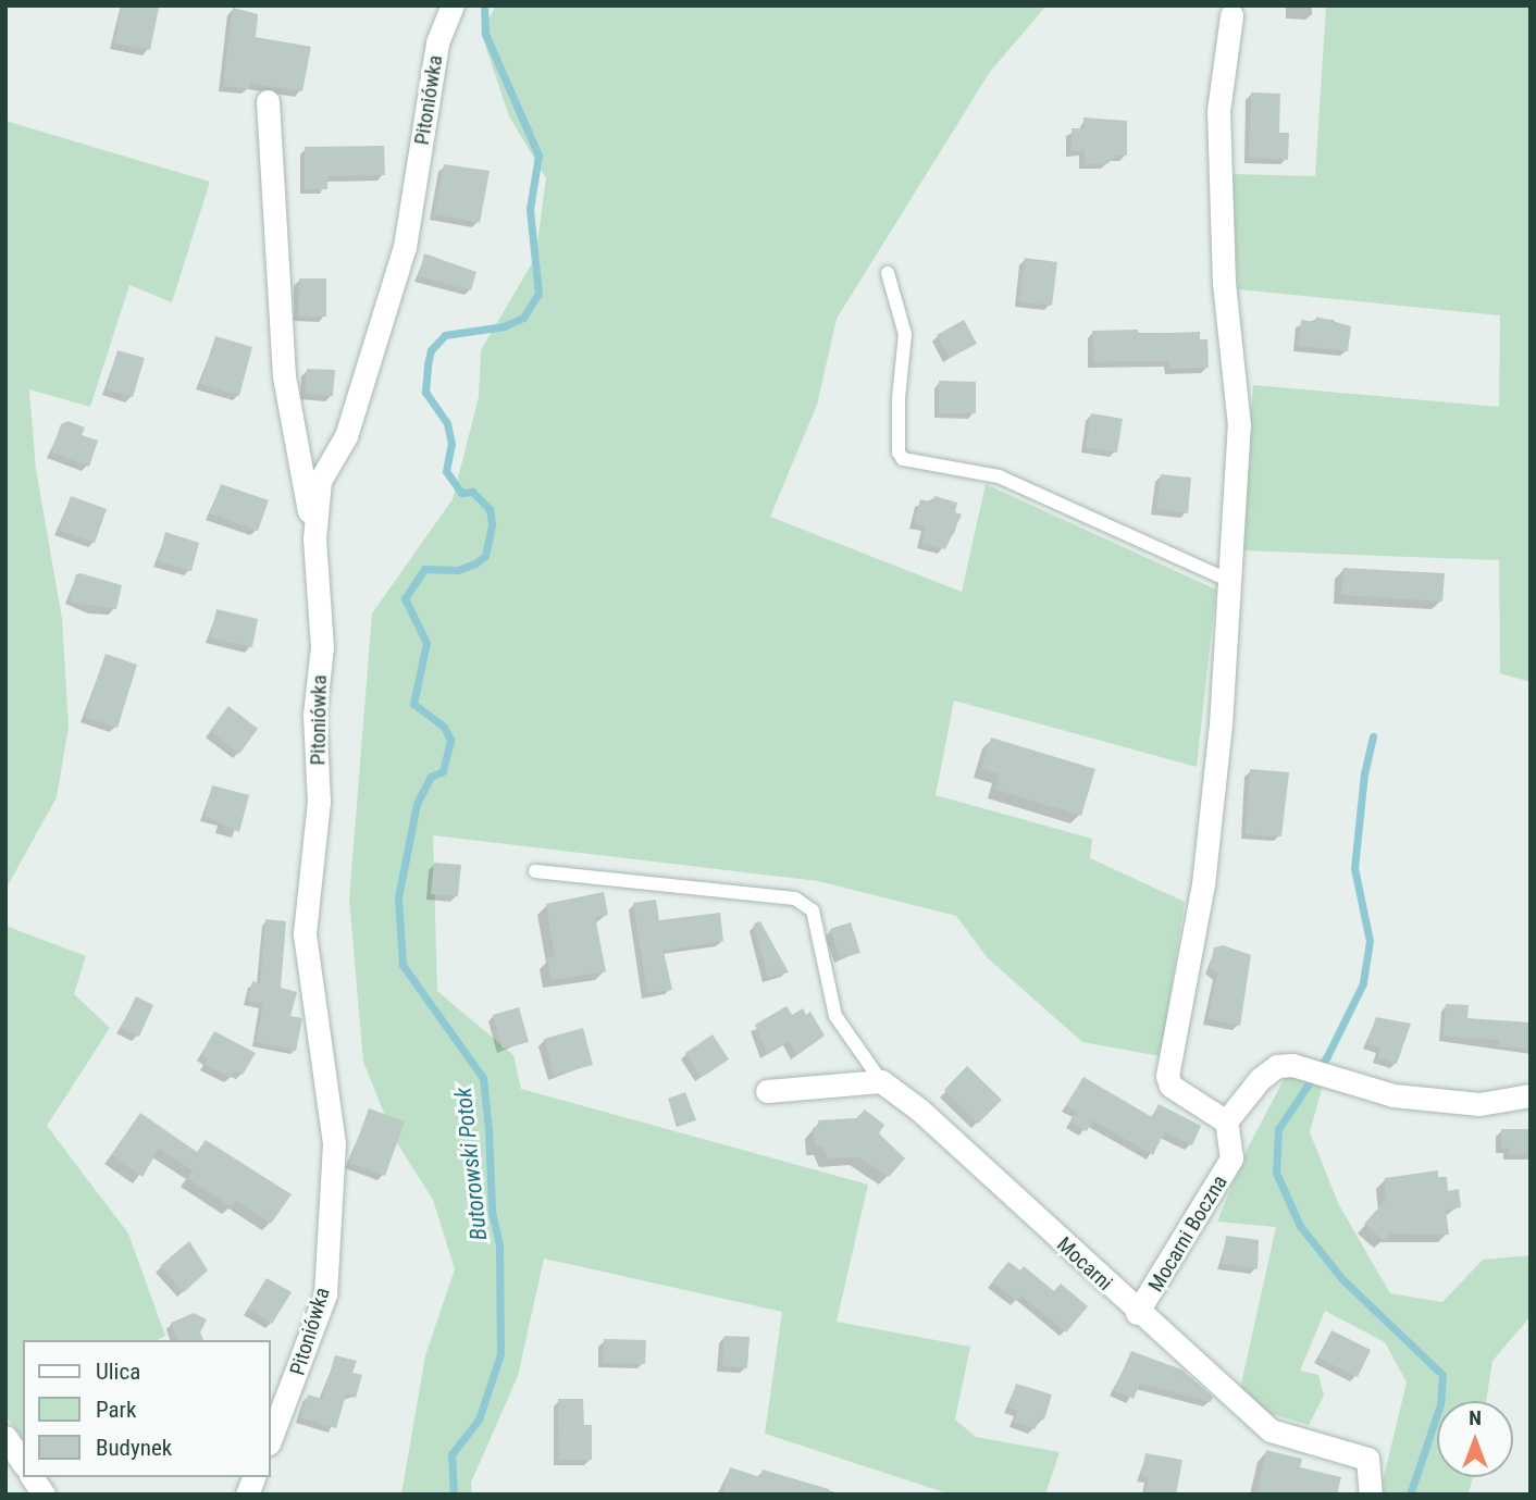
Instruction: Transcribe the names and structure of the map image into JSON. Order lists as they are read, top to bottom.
{
  "streets": {
    "street": ["Pitoniówka", "Mocarni Boczna", "Mocarni"]
  },
  "crossings": [
    ["Mocarni Boczna", "Mocarni"]
  ],
  "water": ["Butorowski Potok"],
  "legend": ["Ulica", "Park", "Budynek"],
  "north": "top"
}
